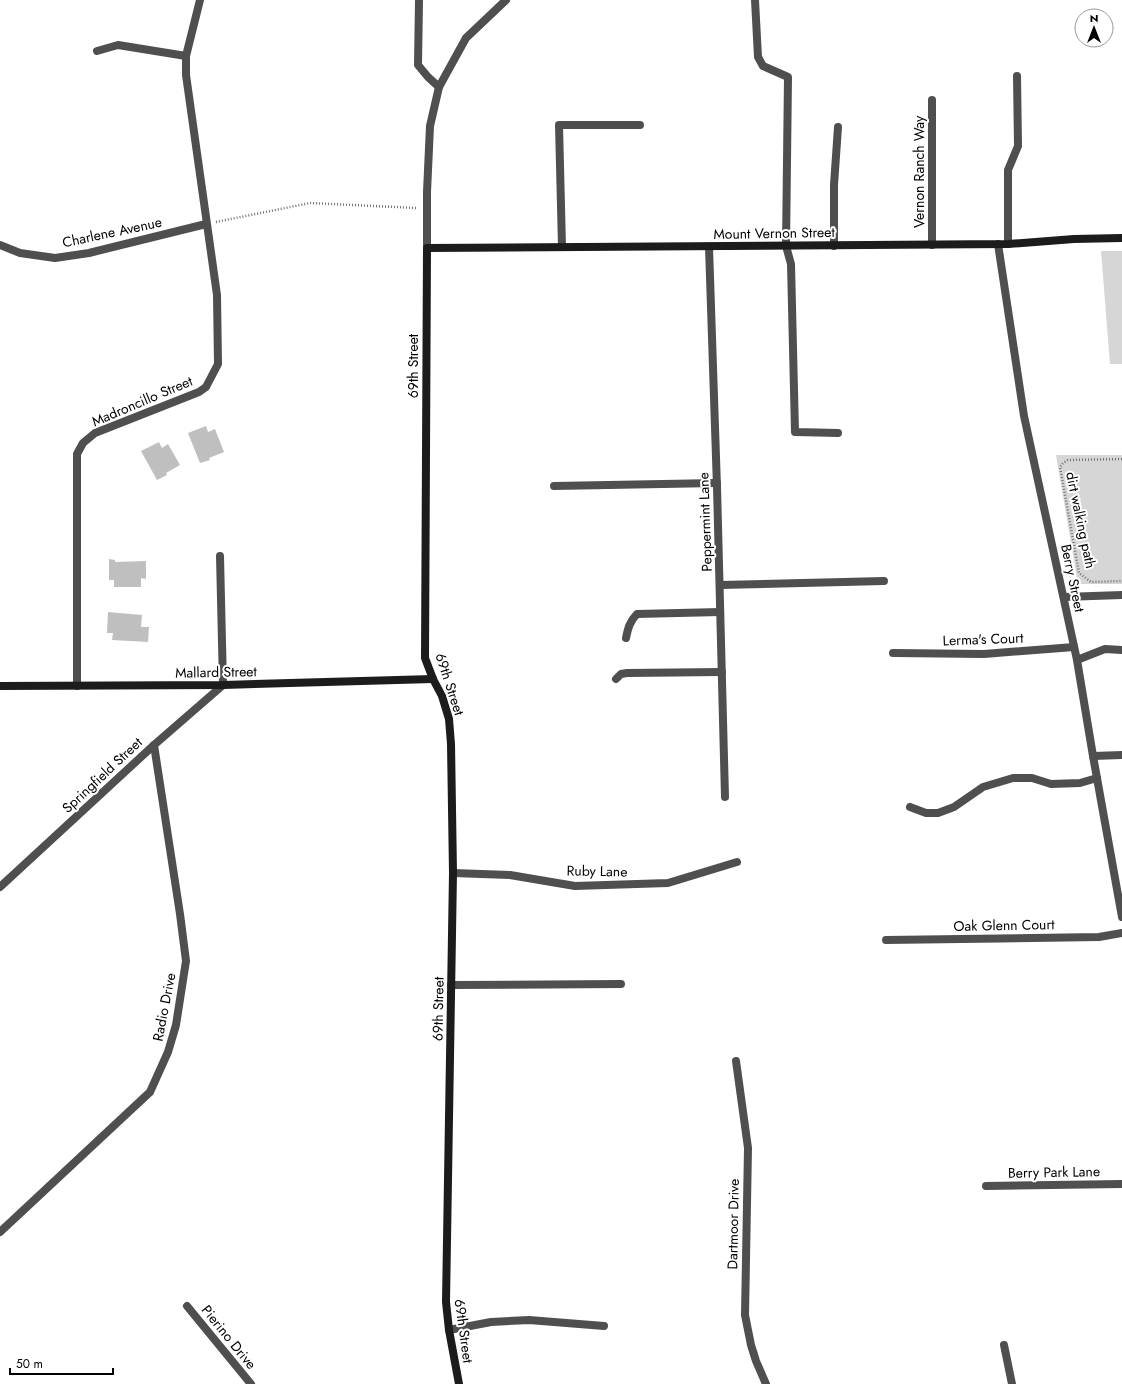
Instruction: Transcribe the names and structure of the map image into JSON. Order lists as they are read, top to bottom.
{
  "streets": {
    "street": [
      "Vernon Ranch Way",
      "Charlene Avenue",
      "Mount Vernon Street",
      "69th Street",
      "Madroncillo Street",
      "Peppermint Lane",
      "Berry Street",
      "Lerma's Court",
      "Mallard Street",
      "Springfield Street",
      "Ruby Lane",
      "Oak Glenn Court",
      "Radio Drive",
      "Berry Park Lane",
      "Dartmoor Drive",
      "Pierino Drive"
    ],
    "path": ["dirt walking path"]
  },
  "crossings": [
    ["Vernon Ranch Way", "Mount Vernon Street"],
    ["Charlene Avenue", "Madroncillo Street"],
    ["Mount Vernon Street", "69th Street"],
    ["Mount Vernon Street", "Peppermint Lane"],
    ["Mount Vernon Street", "Berry Street"],
    ["69th Street", "Mallard Street"],
    ["69th Street", "Ruby Lane"],
    ["Madroncillo Street", "Mallard Street"],
    ["Berry Street", "Lerma's Court"],
    ["Mallard Street", "Springfield Street"],
    ["Springfield Street", "Radio Drive"]
  ],
  "scale_bar": "50 m",
  "north": "top"
}
